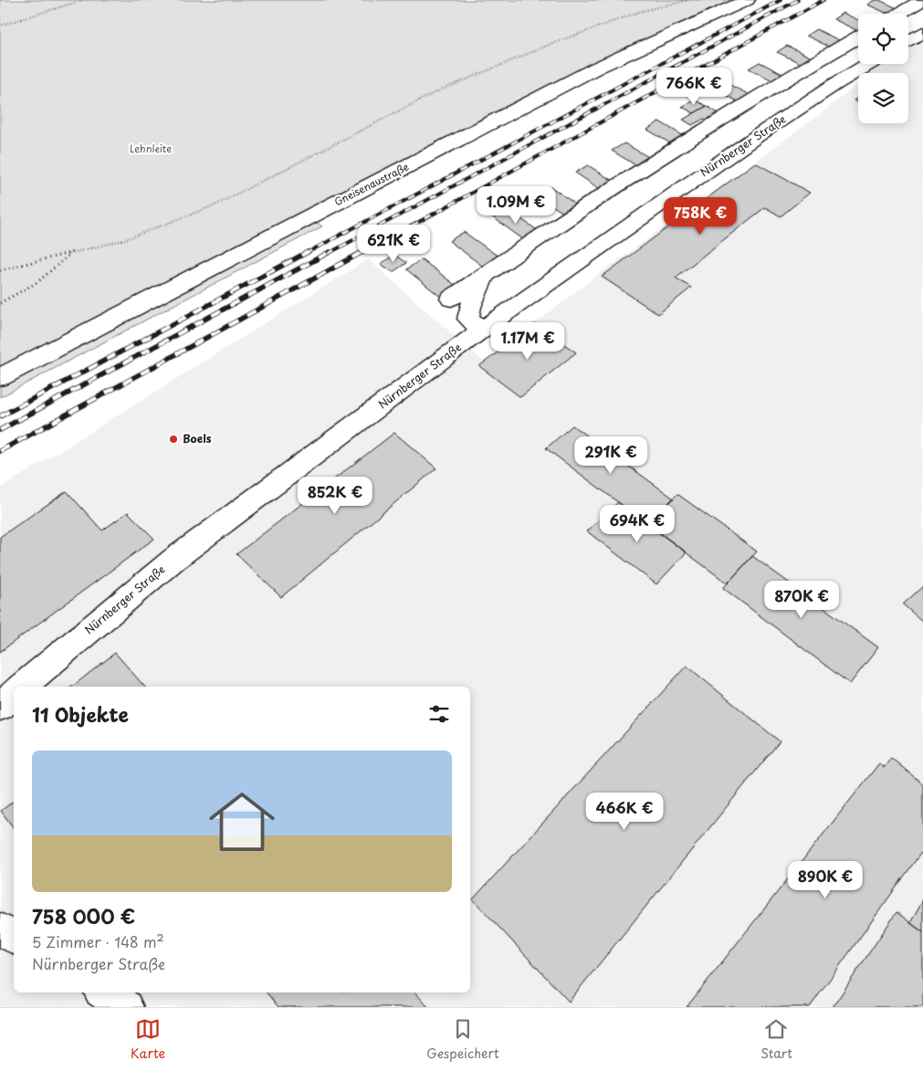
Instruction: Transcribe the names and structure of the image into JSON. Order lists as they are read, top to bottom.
{
  "streets": {
    "street": ["Nürnberger Straße", "Gneisenaustraße"]
  },
  "parks": ["Lehnleite"],
  "places": ["Boels"],
  "page": {
    "price": [
      "766K €",
      "1.09M €",
      "758K €",
      "621K €",
      "1.17M €",
      "291K €",
      "852K €",
      "694K €",
      "870K €",
      "466K €",
      "890K €"
    ],
    "heading": "11 Objekte",
    "list": [
      {
        "name": "758 000 €",
        "note": "5 Zimmer · 148 m² · Nürnberger Straße"
      }
    ],
    "tabs": ["Karte", "Gespeichert", "Start"]
  }
}
